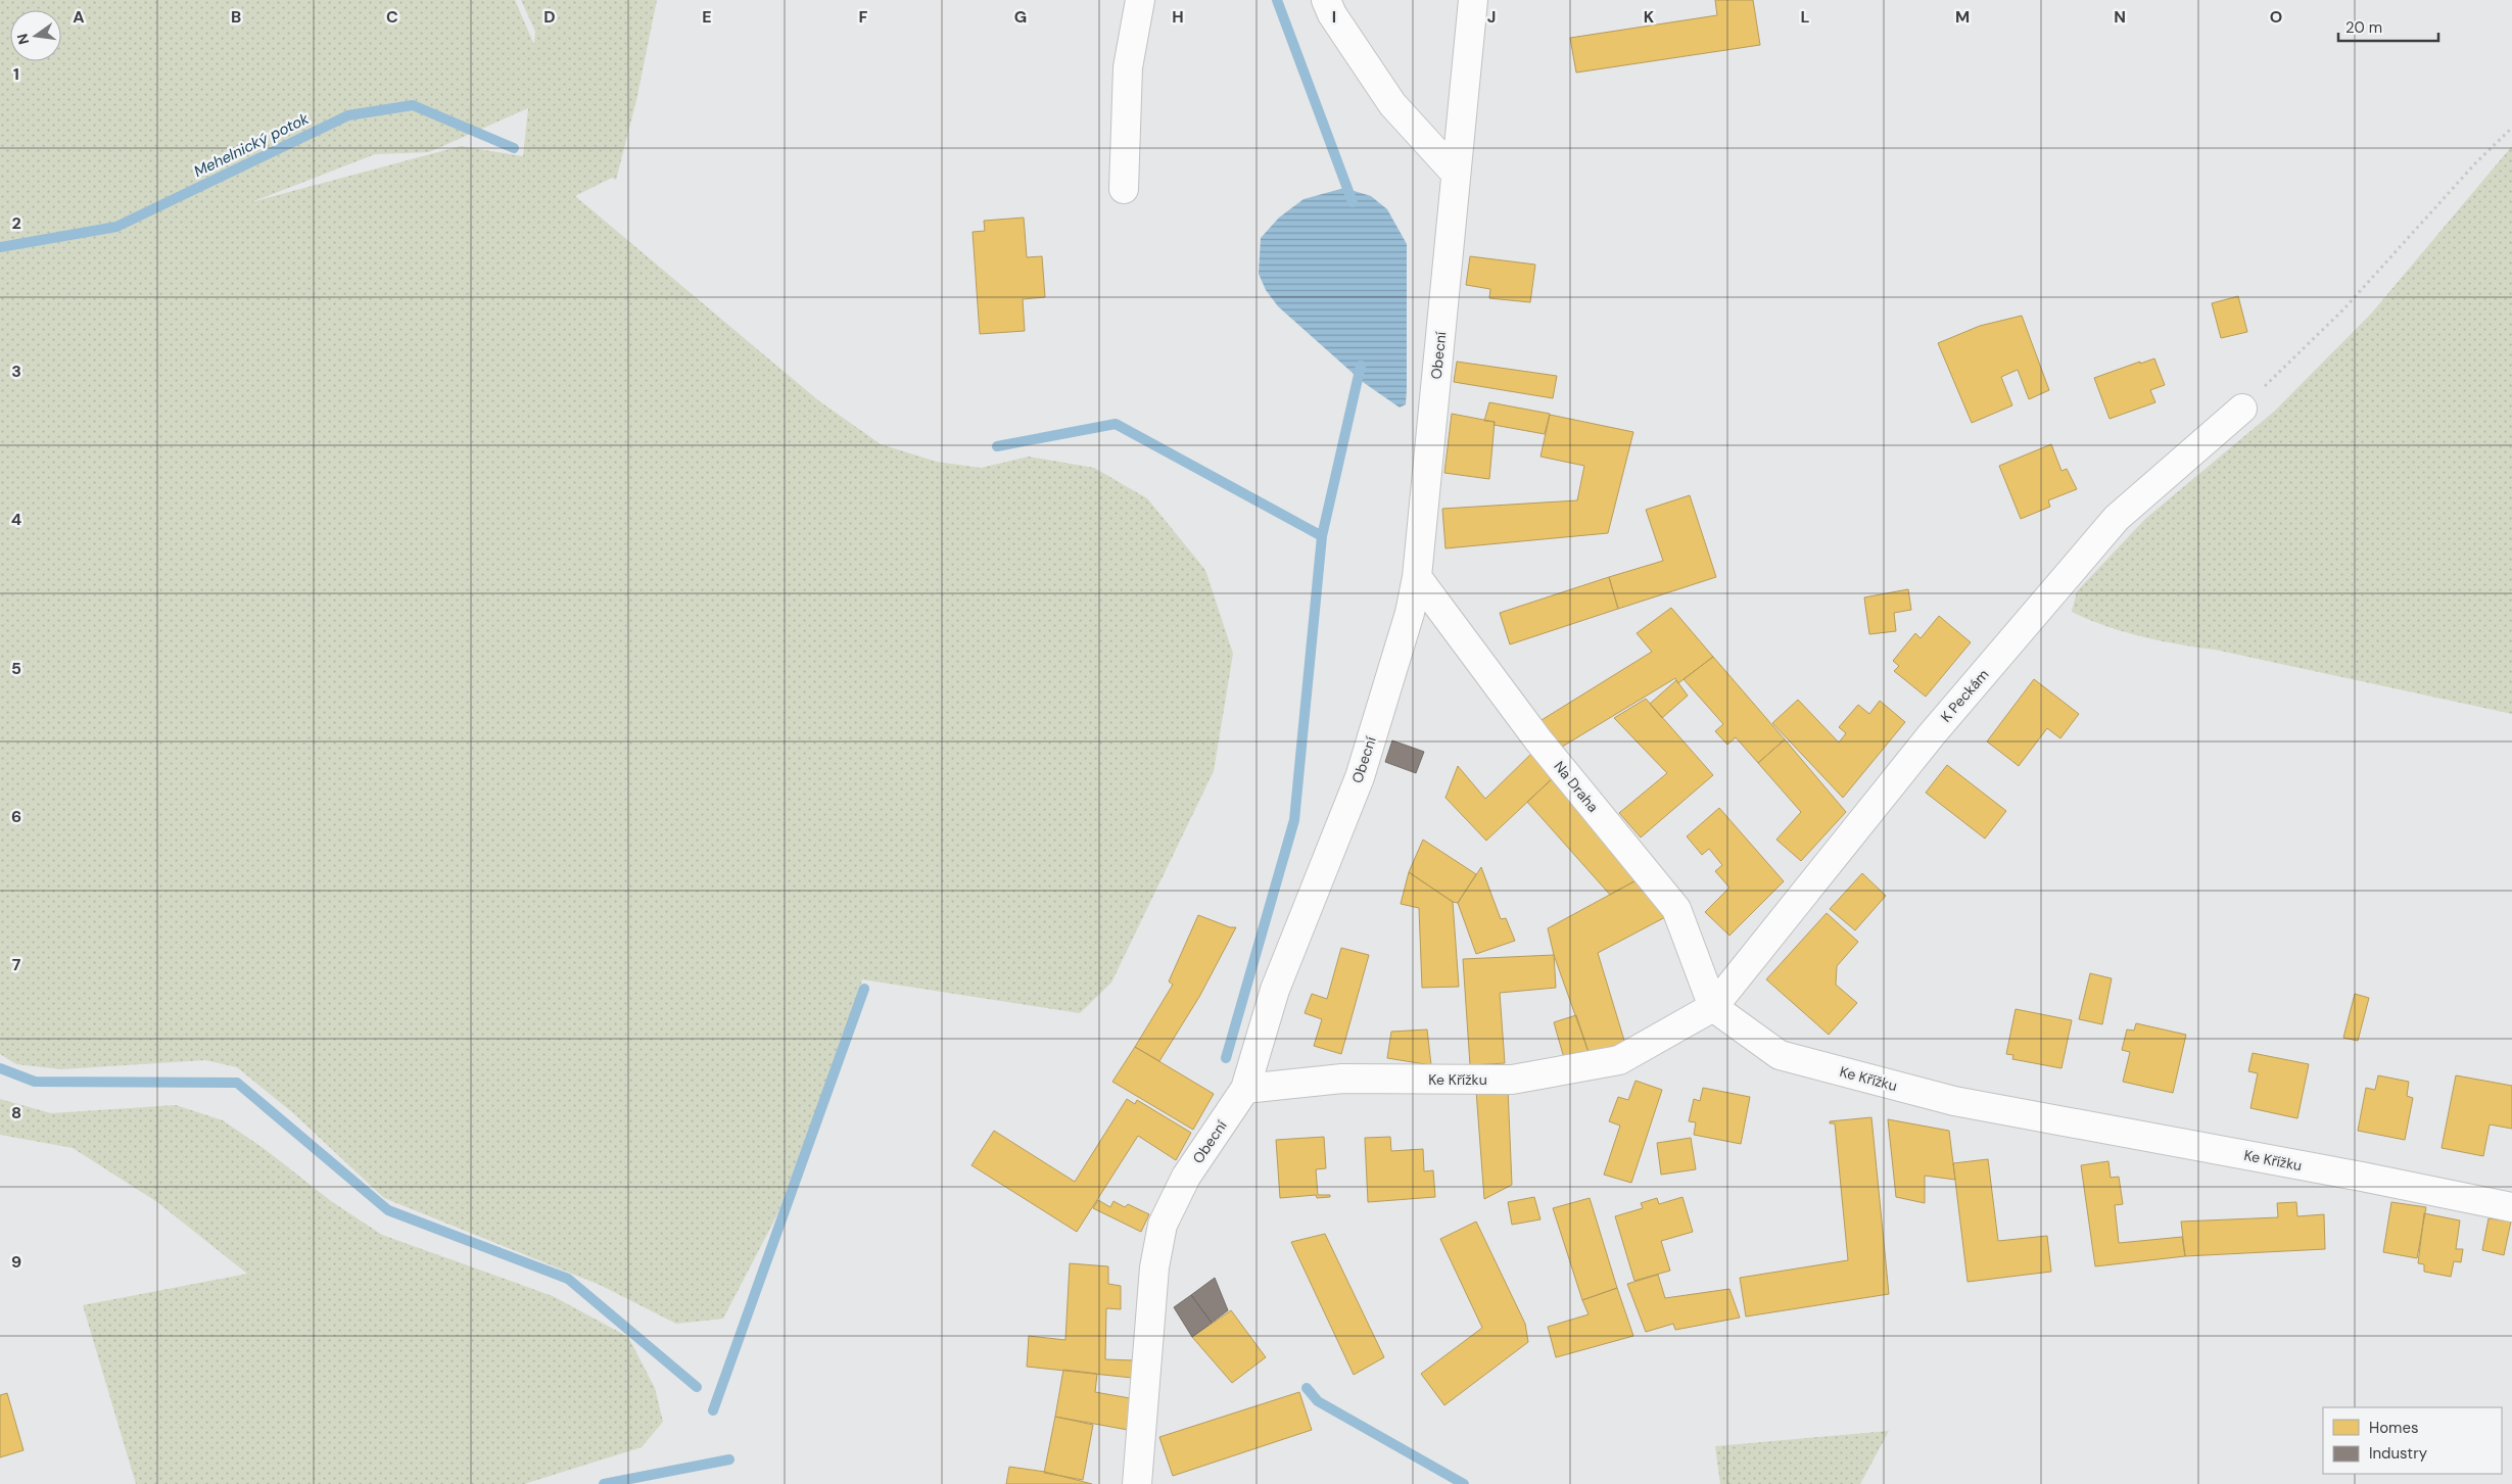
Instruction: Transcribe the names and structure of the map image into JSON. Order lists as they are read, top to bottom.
{
  "streets": {
    "street": [
      "Obecní",
      "K Peckám",
      "Na Draha",
      "Ke Křížku"
    ]
  },
  "crossings": [
    ["Obecní", "Na Draha"],
    ["Obecní", "Ke Křížku"],
    ["K Peckám", "Na Draha"],
    ["K Peckám", "Ke Křížku"],
    ["Na Draha", "Ke Křížku"]
  ],
  "water": ["Mehelnický potok"],
  "legend": ["Homes", "Industry"],
  "scale_bar": "20 m",
  "north": "left",
  "grid": {
    "columns": [
      "A",
      "B",
      "C",
      "D",
      "E",
      "F",
      "G",
      "H",
      "I",
      "J",
      "K",
      "L",
      "M",
      "N",
      "O"
    ],
    "rows": [
      "1",
      "2",
      "3",
      "4",
      "5",
      "6",
      "7",
      "8",
      "9"
    ]
  }
}
